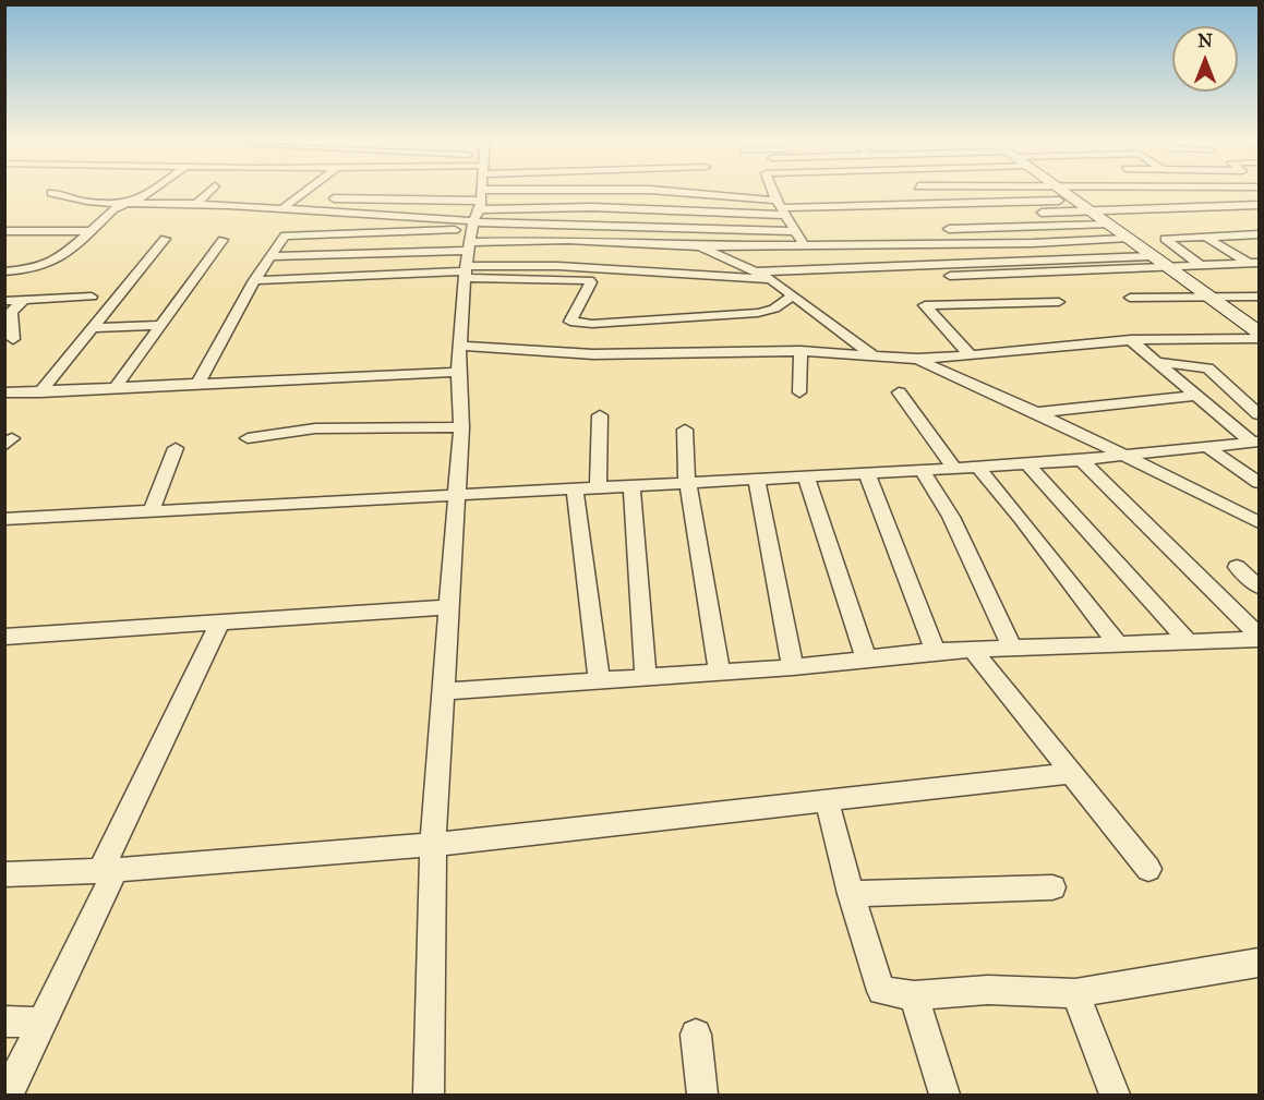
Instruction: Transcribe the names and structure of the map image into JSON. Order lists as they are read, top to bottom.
{
  "north": "top"
}
